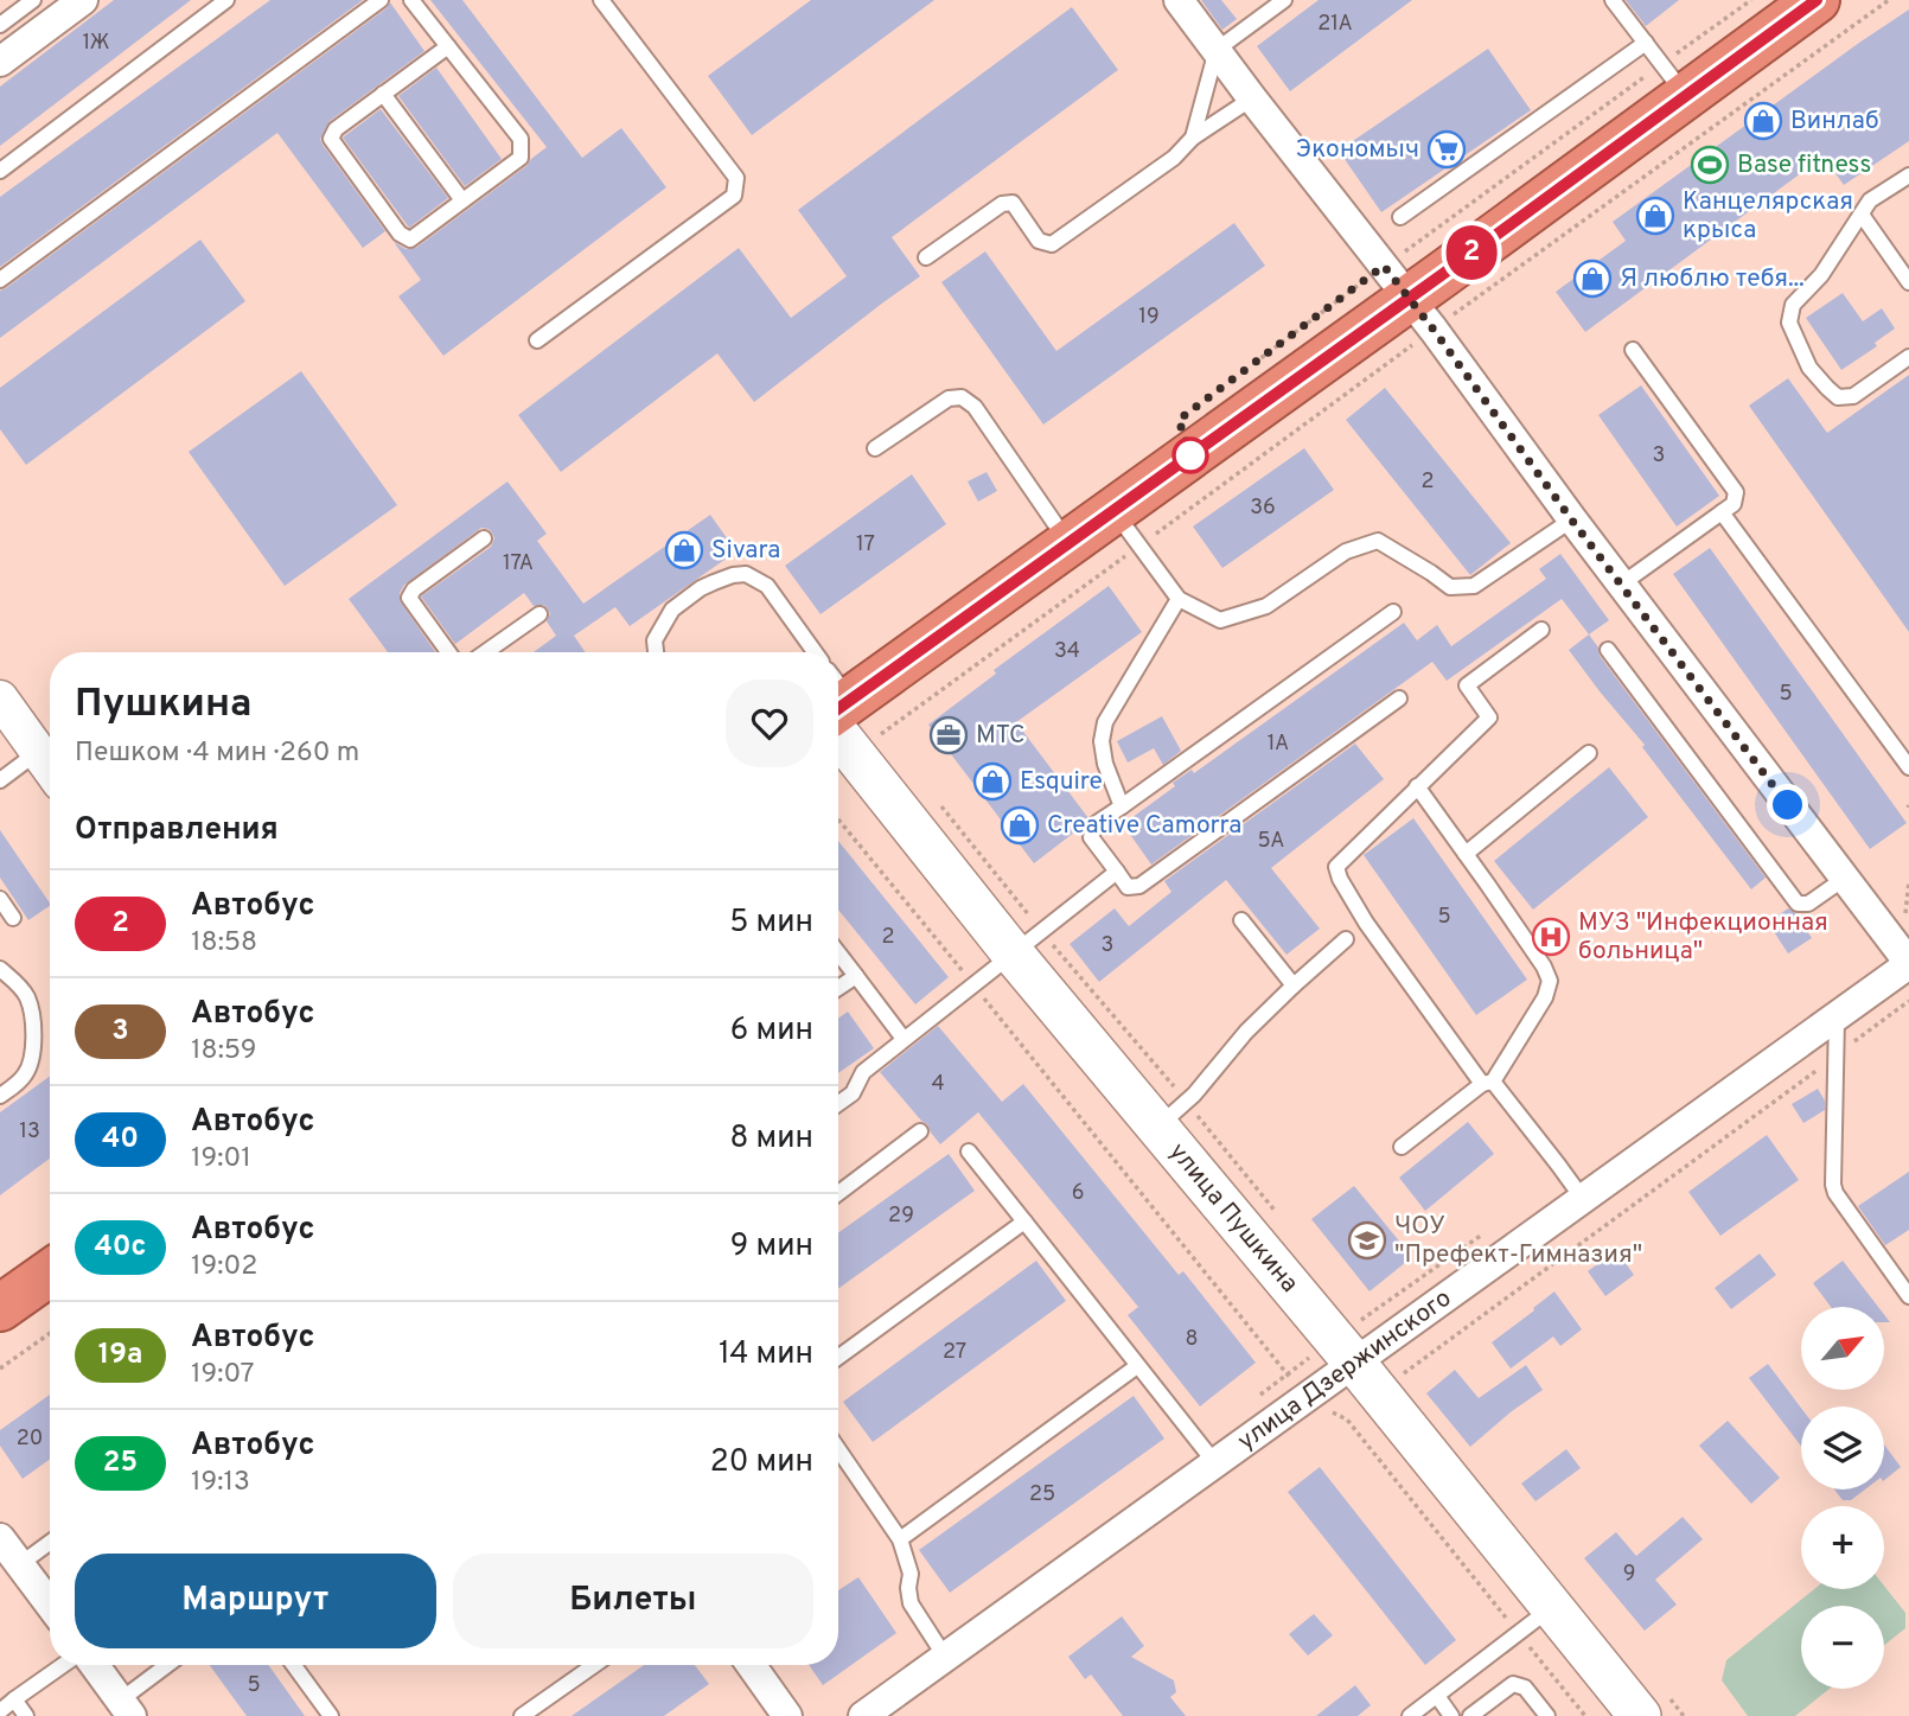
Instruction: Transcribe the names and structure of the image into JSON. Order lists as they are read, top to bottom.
{
  "streets": {
    "main road": ["улица Пушкина"],
    "street": ["улица Дзержинского"]
  },
  "crossings": [
    ["улица Пушкина", "улица Дзержинского"]
  ],
  "places": {
    "shop": [
      "Винлаб",
      "Канцелярская крыса",
      "Я люблю тебя...",
      "Sivara",
      "Esquire",
      "Creative Camorra"
    ],
    "supermarket": ["Экономыч"],
    "sports": ["Base fitness"],
    "office": ["МТС"],
    "hospital": ["МУЗ \"Инфекционная больница\""],
    "school or university": ["ЧОУ \"Префект-Гимназия\""]
  },
  "lines": ["bus line 2"],
  "house_numbers": [
    "21А",
    "1Ж",
    "19",
    "3",
    "2",
    "36",
    "17",
    "17А",
    "34",
    "5",
    "1А",
    "5А",
    "5",
    "2",
    "3",
    "4",
    "13",
    "6",
    "29",
    "8",
    "27",
    "20",
    "25",
    "9",
    "5"
  ],
  "north": "top right",
  "page": {
    "on_map": "2",
    "heading": [
      ["Пушкина", "Пешком · 4 мин · 260 m"],
      "Отправления"
    ],
    "list": [
      {
        "mark": "2",
        "name": "Автобус",
        "note": "18:58",
        "value": "5 мин"
      },
      {
        "mark": "3",
        "name": "Автобус",
        "note": "18:59",
        "value": "6 мин"
      },
      {
        "mark": "40",
        "name": "Автобус",
        "note": "19:01",
        "value": "8 мин"
      },
      {
        "mark": "40с",
        "name": "Автобус",
        "note": "19:02",
        "value": "9 мин"
      },
      {
        "mark": "19а",
        "name": "Автобус",
        "note": "19:07",
        "value": "14 мин"
      },
      {
        "mark": "25",
        "name": "Автобус",
        "note": "19:13",
        "value": "20 мин"
      }
    ],
    "map_buttons": ["+", "−"],
    "buttons": ["Маршрут", "Билеты"]
  }
}
